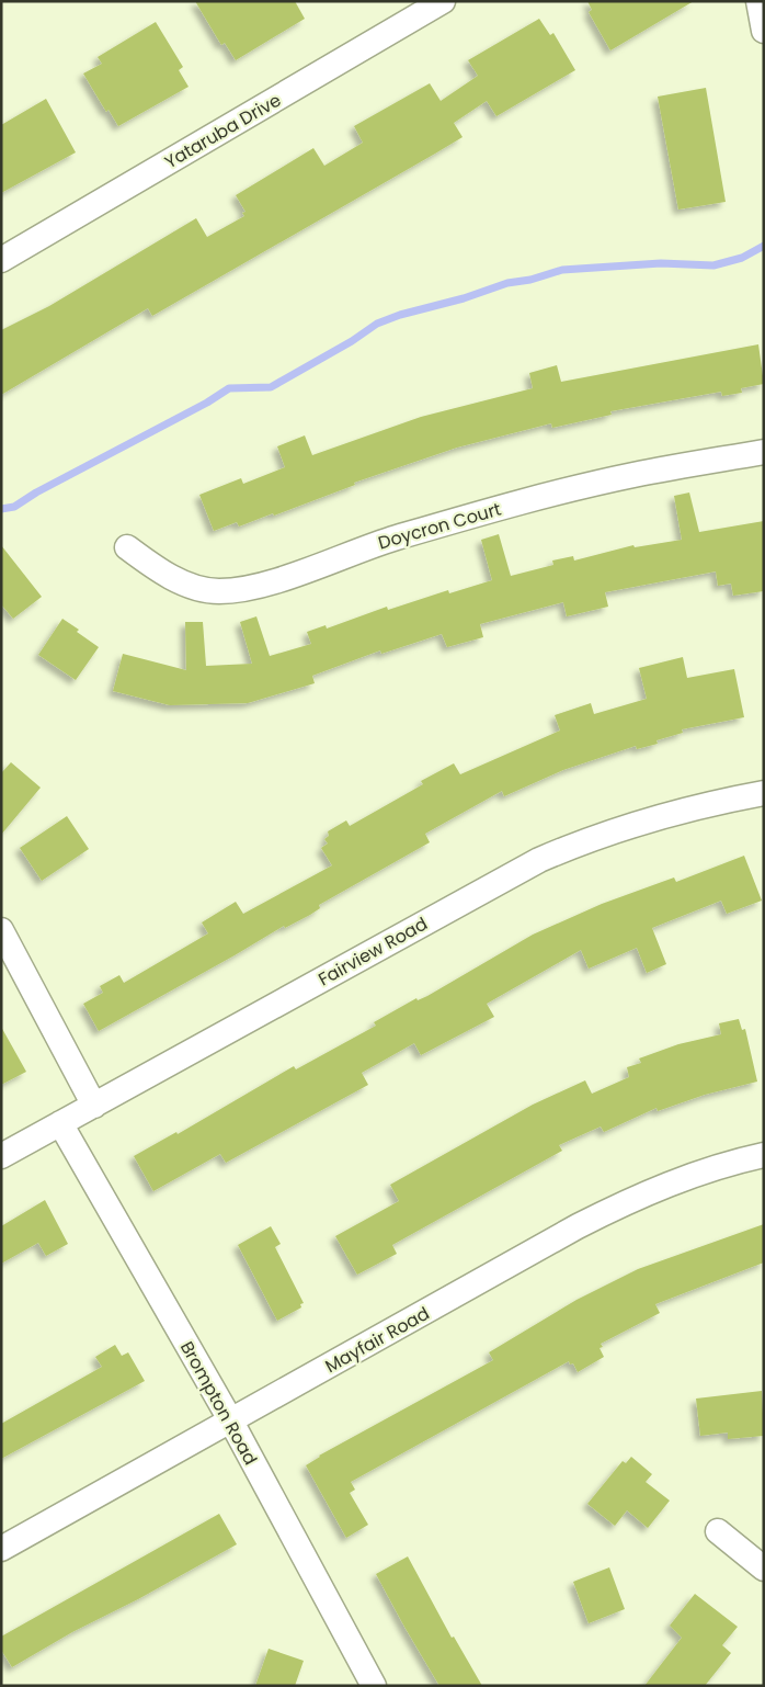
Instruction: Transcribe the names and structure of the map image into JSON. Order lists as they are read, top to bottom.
{
  "streets": {
    "street": [
      "Yataruba Drive",
      "Doycron Court",
      "Fairview Road",
      "Mayfair Road",
      "Brompton Road"
    ]
  },
  "crossings": [
    ["Fairview Road", "Brompton Road"],
    ["Mayfair Road", "Brompton Road"]
  ]
}
